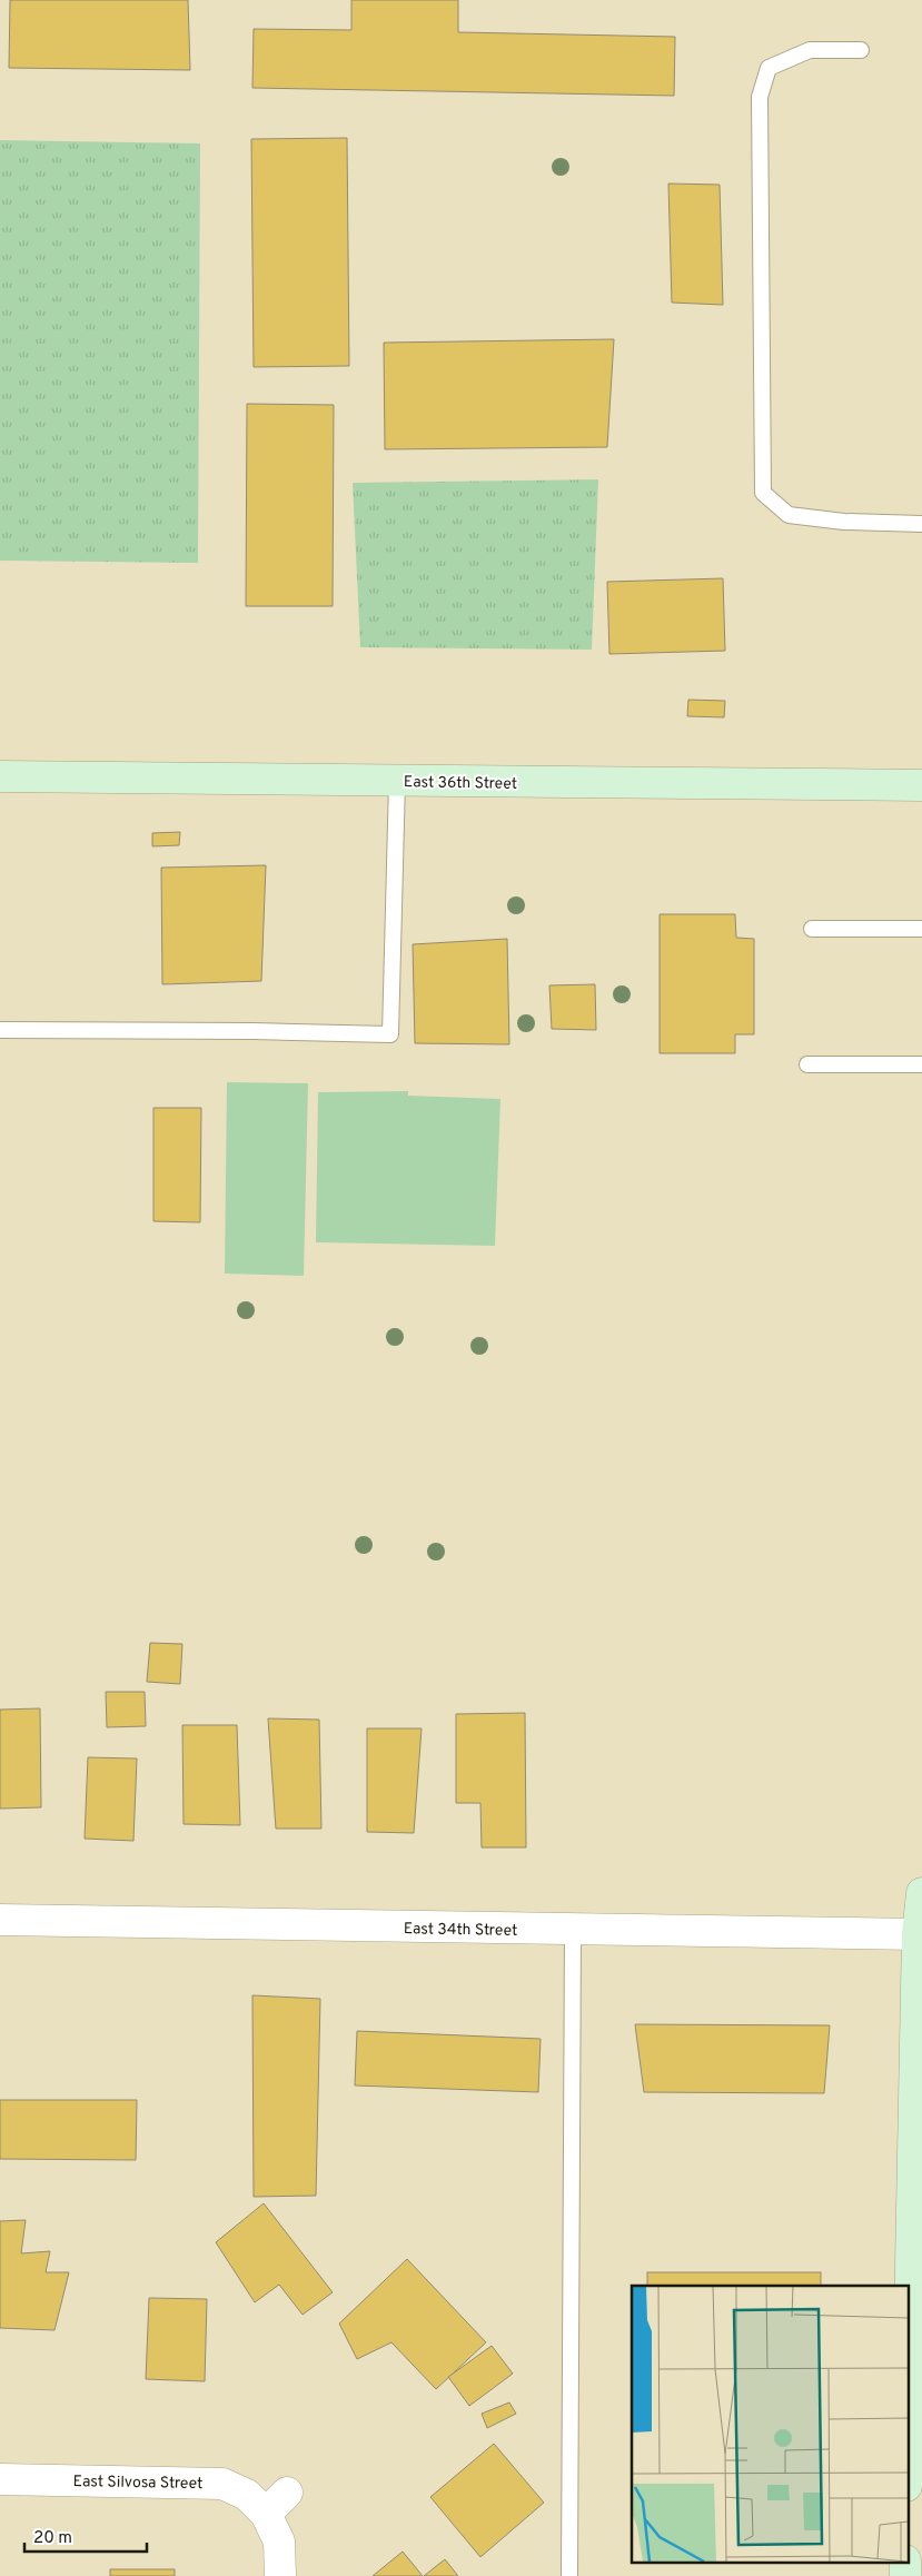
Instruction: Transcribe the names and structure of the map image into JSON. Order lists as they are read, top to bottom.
{
  "streets": {
    "main road": ["East 36th Street"],
    "street": ["East 34th Street", "East Silvosa Street"]
  },
  "scale_bar": "20 m"
}
